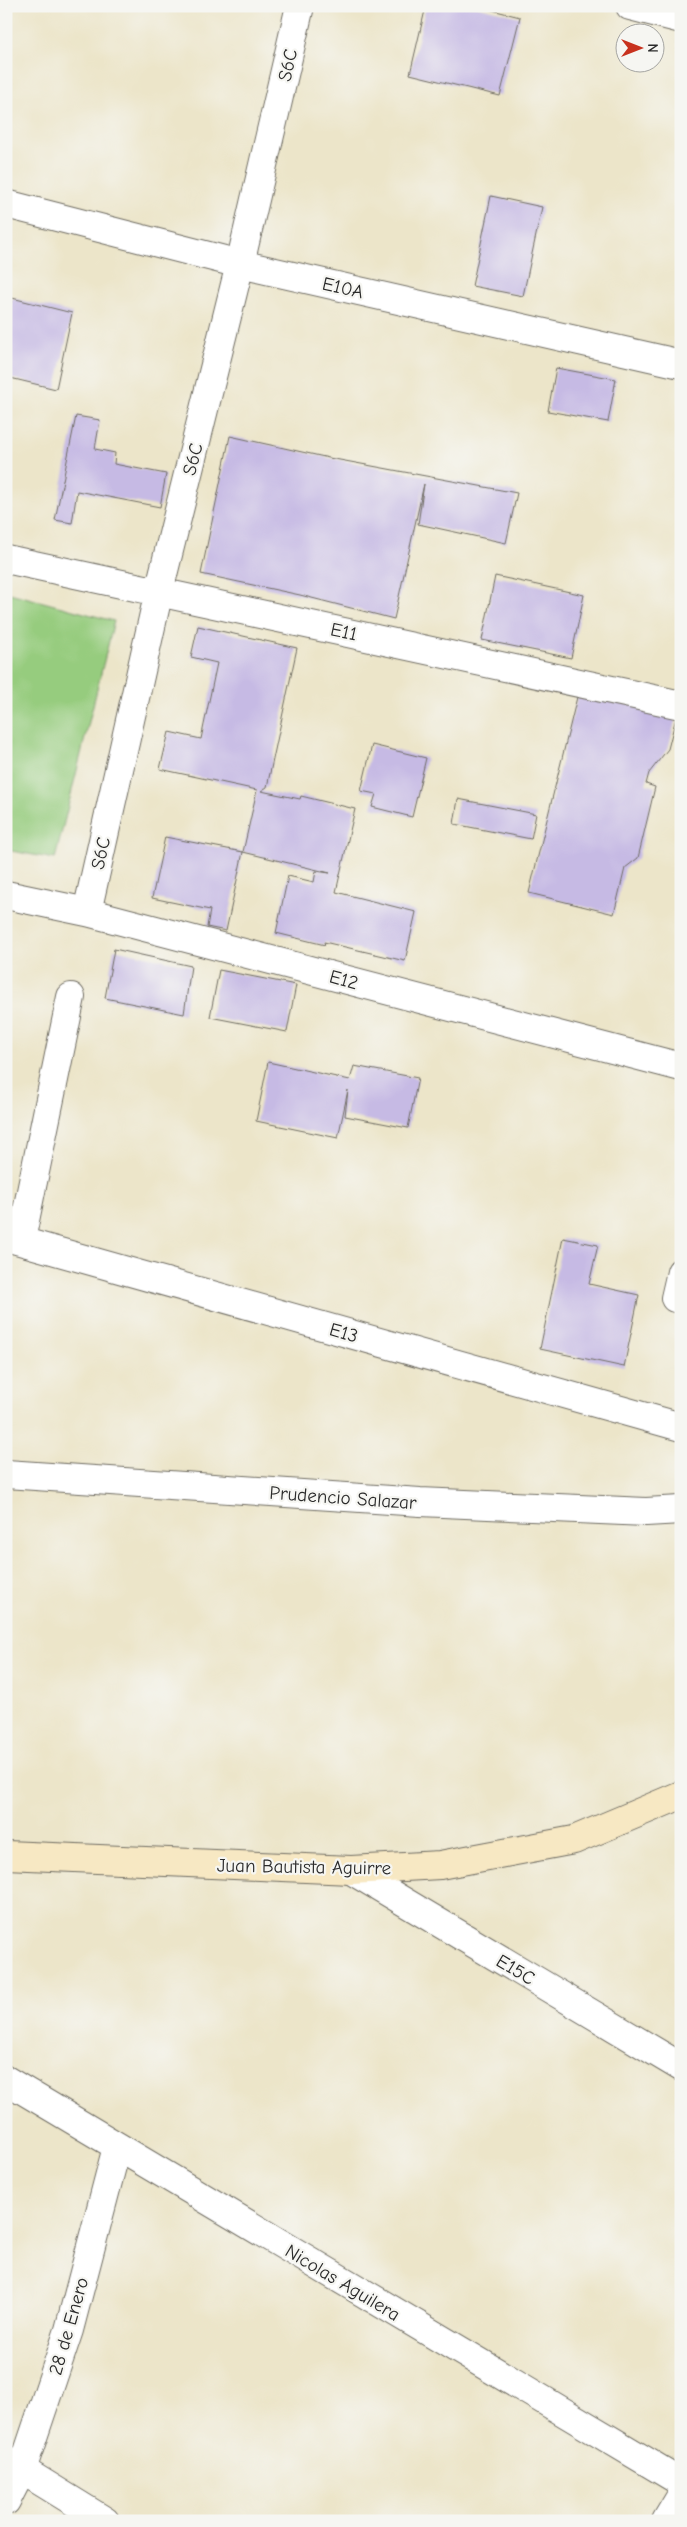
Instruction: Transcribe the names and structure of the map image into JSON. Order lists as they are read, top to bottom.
{
  "streets": {
    "main road": ["Juan Bautista Aguirre"],
    "street": [
      "S6C",
      "E10A",
      "E11",
      "E12",
      "E13",
      "Prudencio Salazar",
      "E15C",
      "Nicolas Aguilera",
      "28 de Enero"
    ]
  },
  "crossings": [
    ["S6C", "E10A"],
    ["S6C", "E11"],
    ["S6C", "E12"],
    ["Juan Bautista Aguirre", "E15C"],
    ["Nicolas Aguilera", "28 de Enero"]
  ],
  "north": "right"
}
